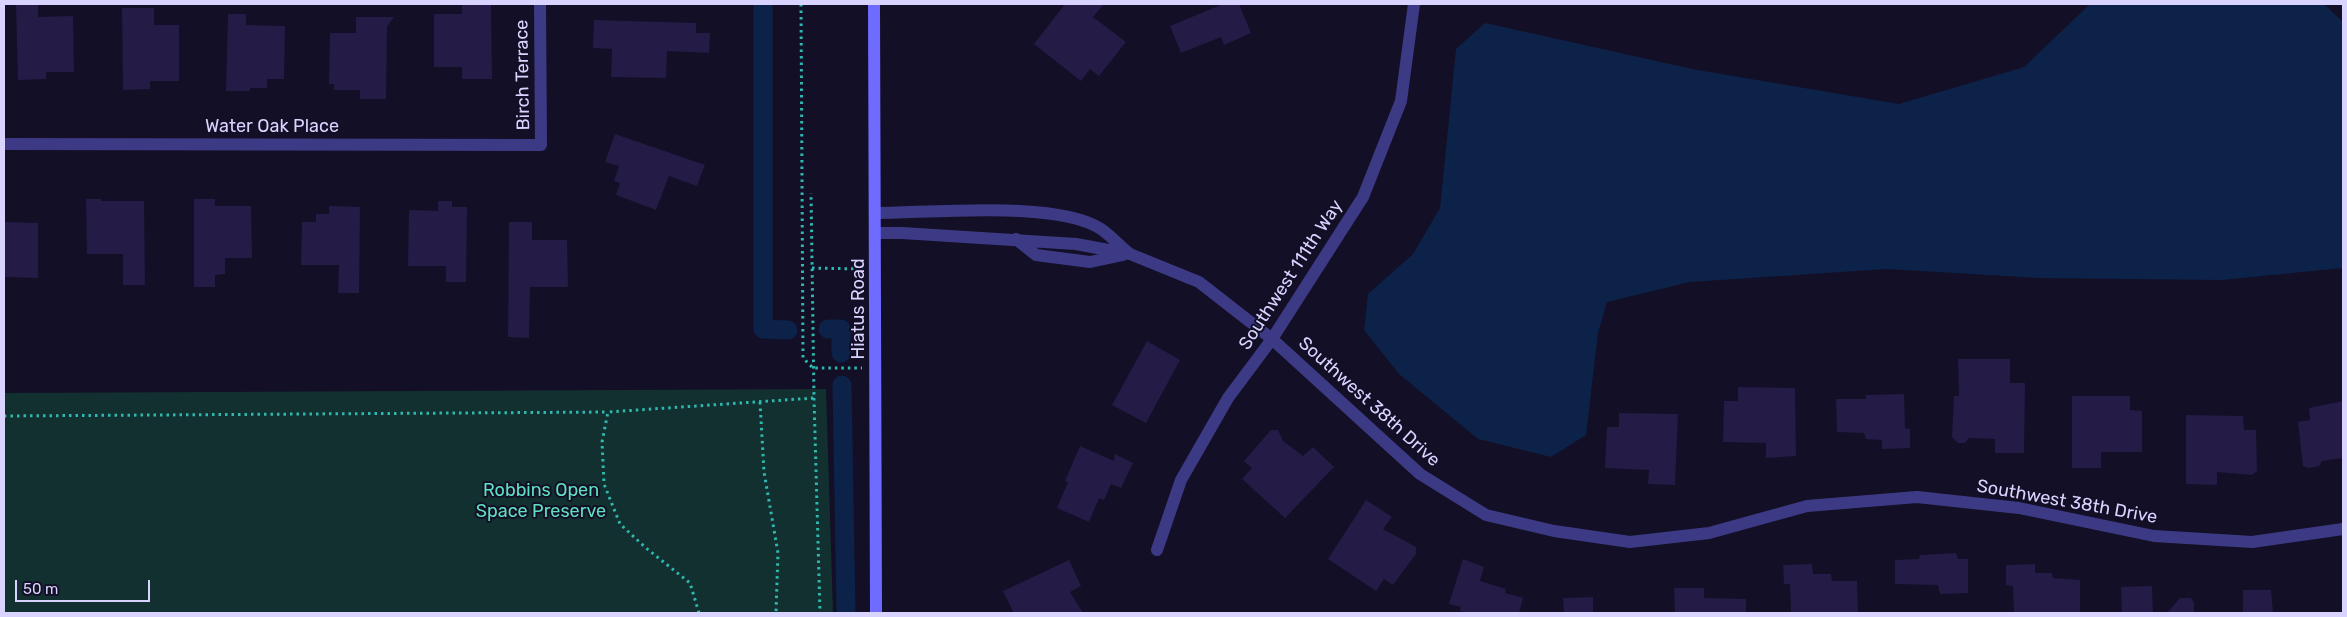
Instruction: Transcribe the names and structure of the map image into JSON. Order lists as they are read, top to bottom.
{
  "streets": {
    "street": [
      "Birch Terrace",
      "Water Oak Place",
      "Southwest 111th Way",
      "Hiatus Road",
      "Southwest 38th Drive"
    ]
  },
  "crossings": [
    ["Birch Terrace", "Water Oak Place"],
    ["Southwest 111th Way", "Southwest 38th Drive"],
    ["Hiatus Road", "Southwest 38th Drive"]
  ],
  "parks": ["Robbins Open Space Preserve"],
  "scale_bar": "50 m"
}
